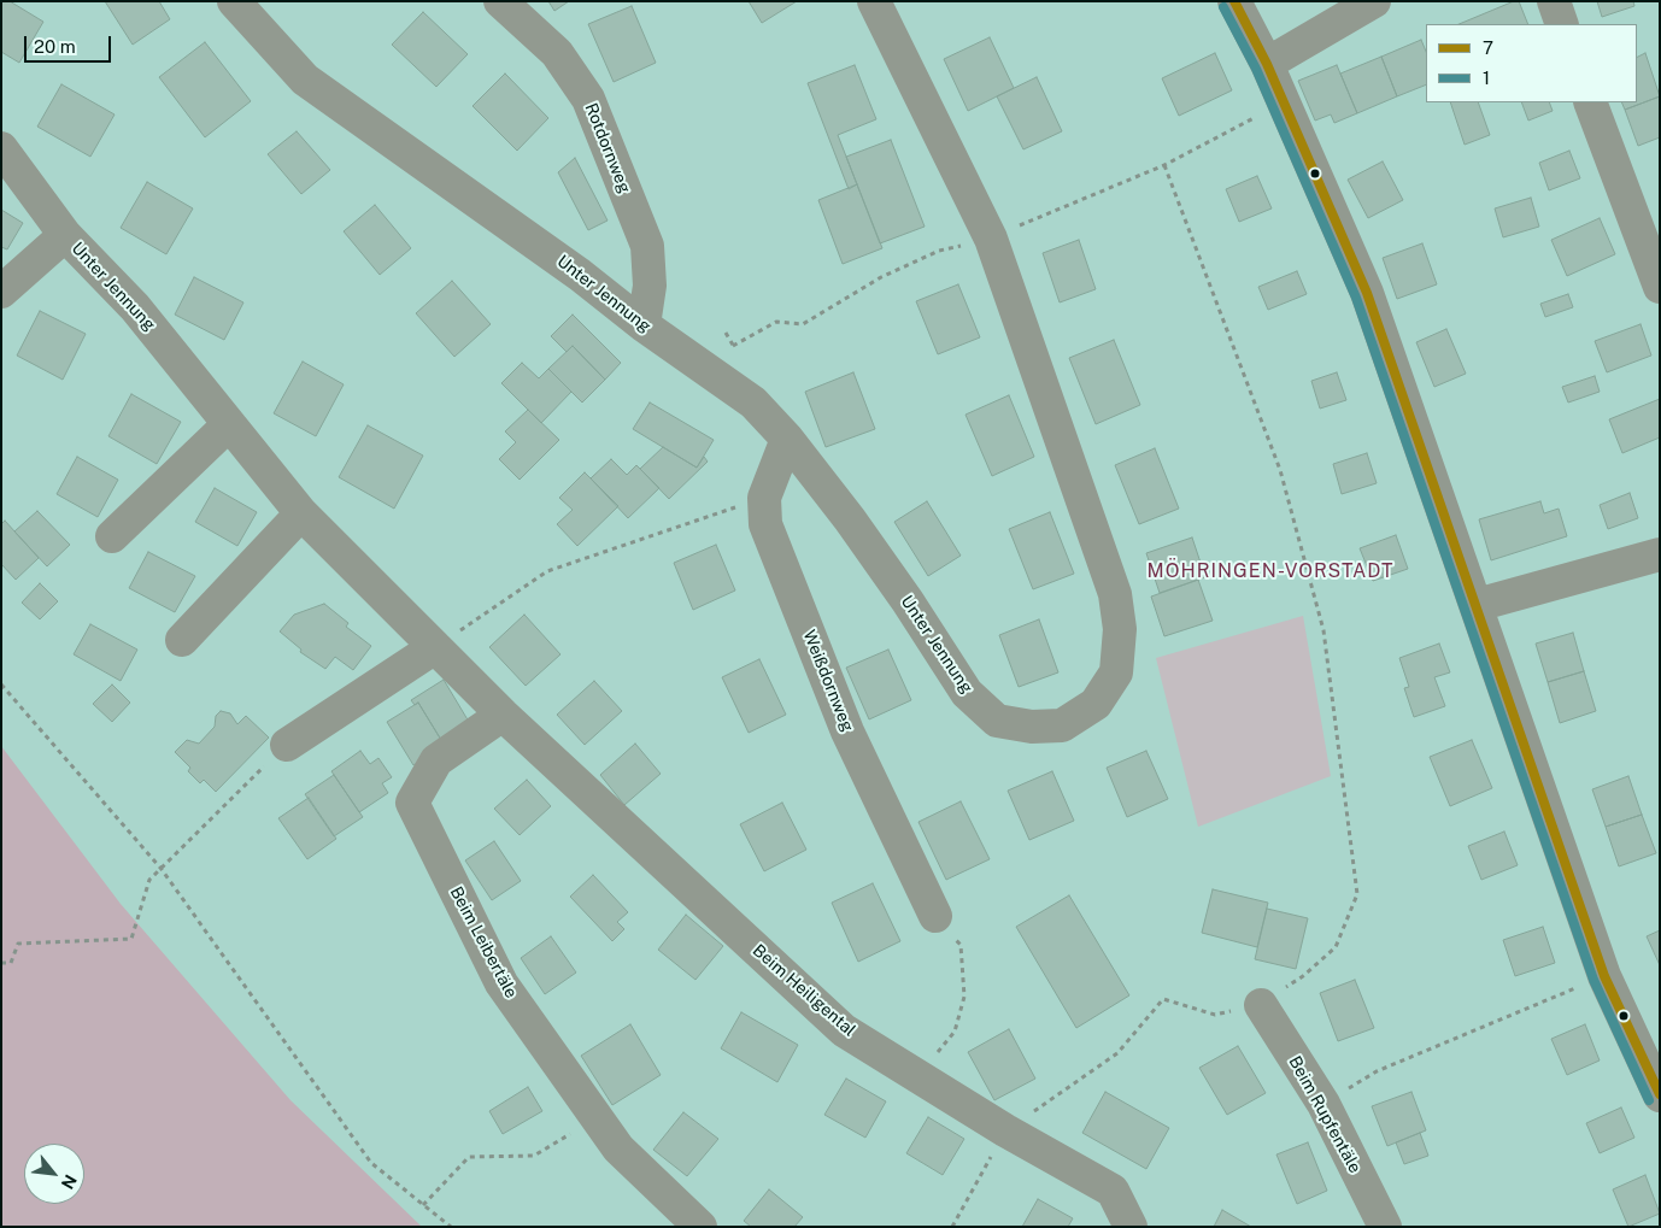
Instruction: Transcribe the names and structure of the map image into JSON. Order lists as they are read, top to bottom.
{
  "streets": {
    "street": [
      "Rotdornweg",
      "Unter Jennung",
      "Weißdornweg",
      "Beim Leibertäle",
      "Beim Heiligental",
      "Beim Rupfentäle"
    ]
  },
  "crossings": [
    ["Rotdornweg", "Unter Jennung"],
    ["Unter Jennung", "Weißdornweg"],
    ["Unter Jennung", "Beim Leibertäle"],
    ["Unter Jennung", "Beim Heiligental"],
    ["Beim Leibertäle", "Beim Heiligental"]
  ],
  "districts": ["MÖHRINGEN-VORSTADT"],
  "lines": ["transit line 7", "transit line 1"],
  "legend": ["7", "1"],
  "scale_bar": "20 m",
  "north": "bottom right"
}
